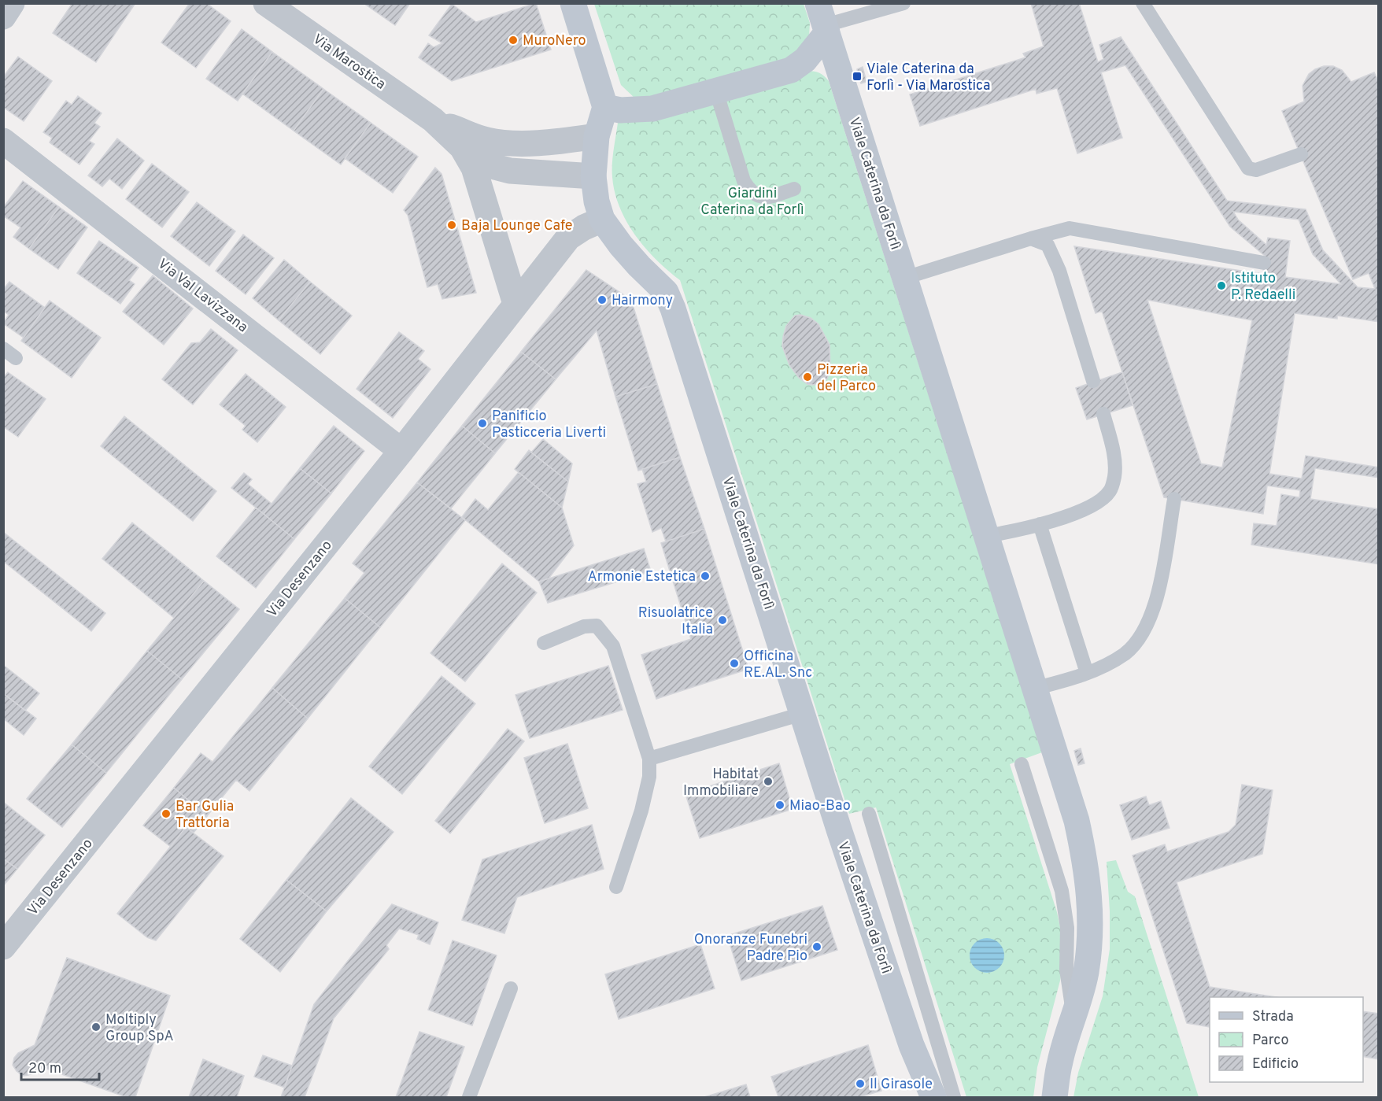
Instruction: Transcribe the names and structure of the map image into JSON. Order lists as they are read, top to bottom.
{
  "streets": {
    "main road": ["Viale Caterina da Forlì"],
    "street": ["Via Marostica", "Via Val Lavizzana", "Via Desenzano"]
  },
  "crossings": [
    ["Via Marostica", "Viale Caterina da Forlì"],
    ["Viale Caterina da Forlì", "Via Desenzano"],
    ["Via Val Lavizzana", "Via Desenzano"]
  ],
  "parks": ["Giardini Caterina da Forlì"],
  "places": {
    "other": [
      "MuroNero",
      "Baja Lounge Cafe",
      "Istituto P. Redaelli",
      "Hairmony",
      "Pizzeria del Parco",
      "Panificio Pasticceria Liverti",
      "Armonie Estetica",
      "Risuolatrice Italia",
      "Officina RE.AL. Snc",
      "Habitat Immobiliare",
      "Miao-Bao",
      "Bar Gulia Trattoria",
      "Onoranze Funebri Padre Pio",
      "Moltiply Group SpA",
      "Il Girasole"
    ],
    "transit": ["Viale Caterina da Forlì - Via Marostica"]
  },
  "legend": ["Strada", "Parco", "Edificio"],
  "scale_bar": "20 m"
}
